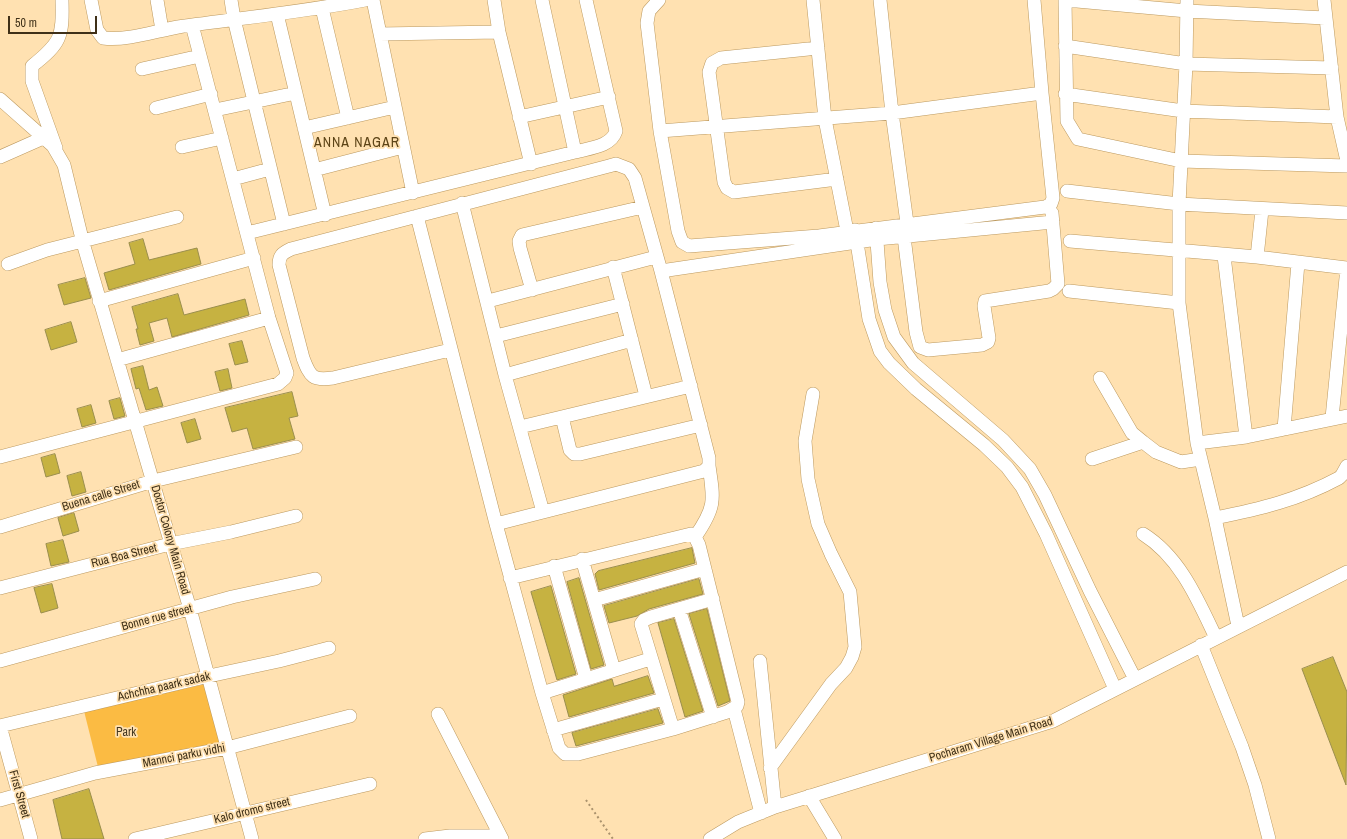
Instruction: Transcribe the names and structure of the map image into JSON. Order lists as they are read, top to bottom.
{
  "streets": {
    "street": [
      "Buena calle Street",
      "Doctor Colony Main Road",
      "Rua Boa Street",
      "Bonne rue street",
      "Achchha paark sadak",
      "Pocharam Village Main Road",
      "Mannci parku vidhi",
      "First Street",
      "Kalo dromo street"
    ]
  },
  "crossings": [
    ["Buena calle Street", "Doctor Colony Main Road"],
    ["Doctor Colony Main Road", "Rua Boa Street"],
    ["Doctor Colony Main Road", "Bonne rue street"],
    ["Doctor Colony Main Road", "Achchha paark sadak"],
    ["Doctor Colony Main Road", "Mannci parku vidhi"],
    ["Doctor Colony Main Road", "Kalo dromo street"],
    ["Achchha paark sadak", "First Street"],
    ["Mannci parku vidhi", "First Street"]
  ],
  "districts": ["ANNA NAGAR"],
  "parks": ["Park"],
  "scale_bar": "50 m"
}
